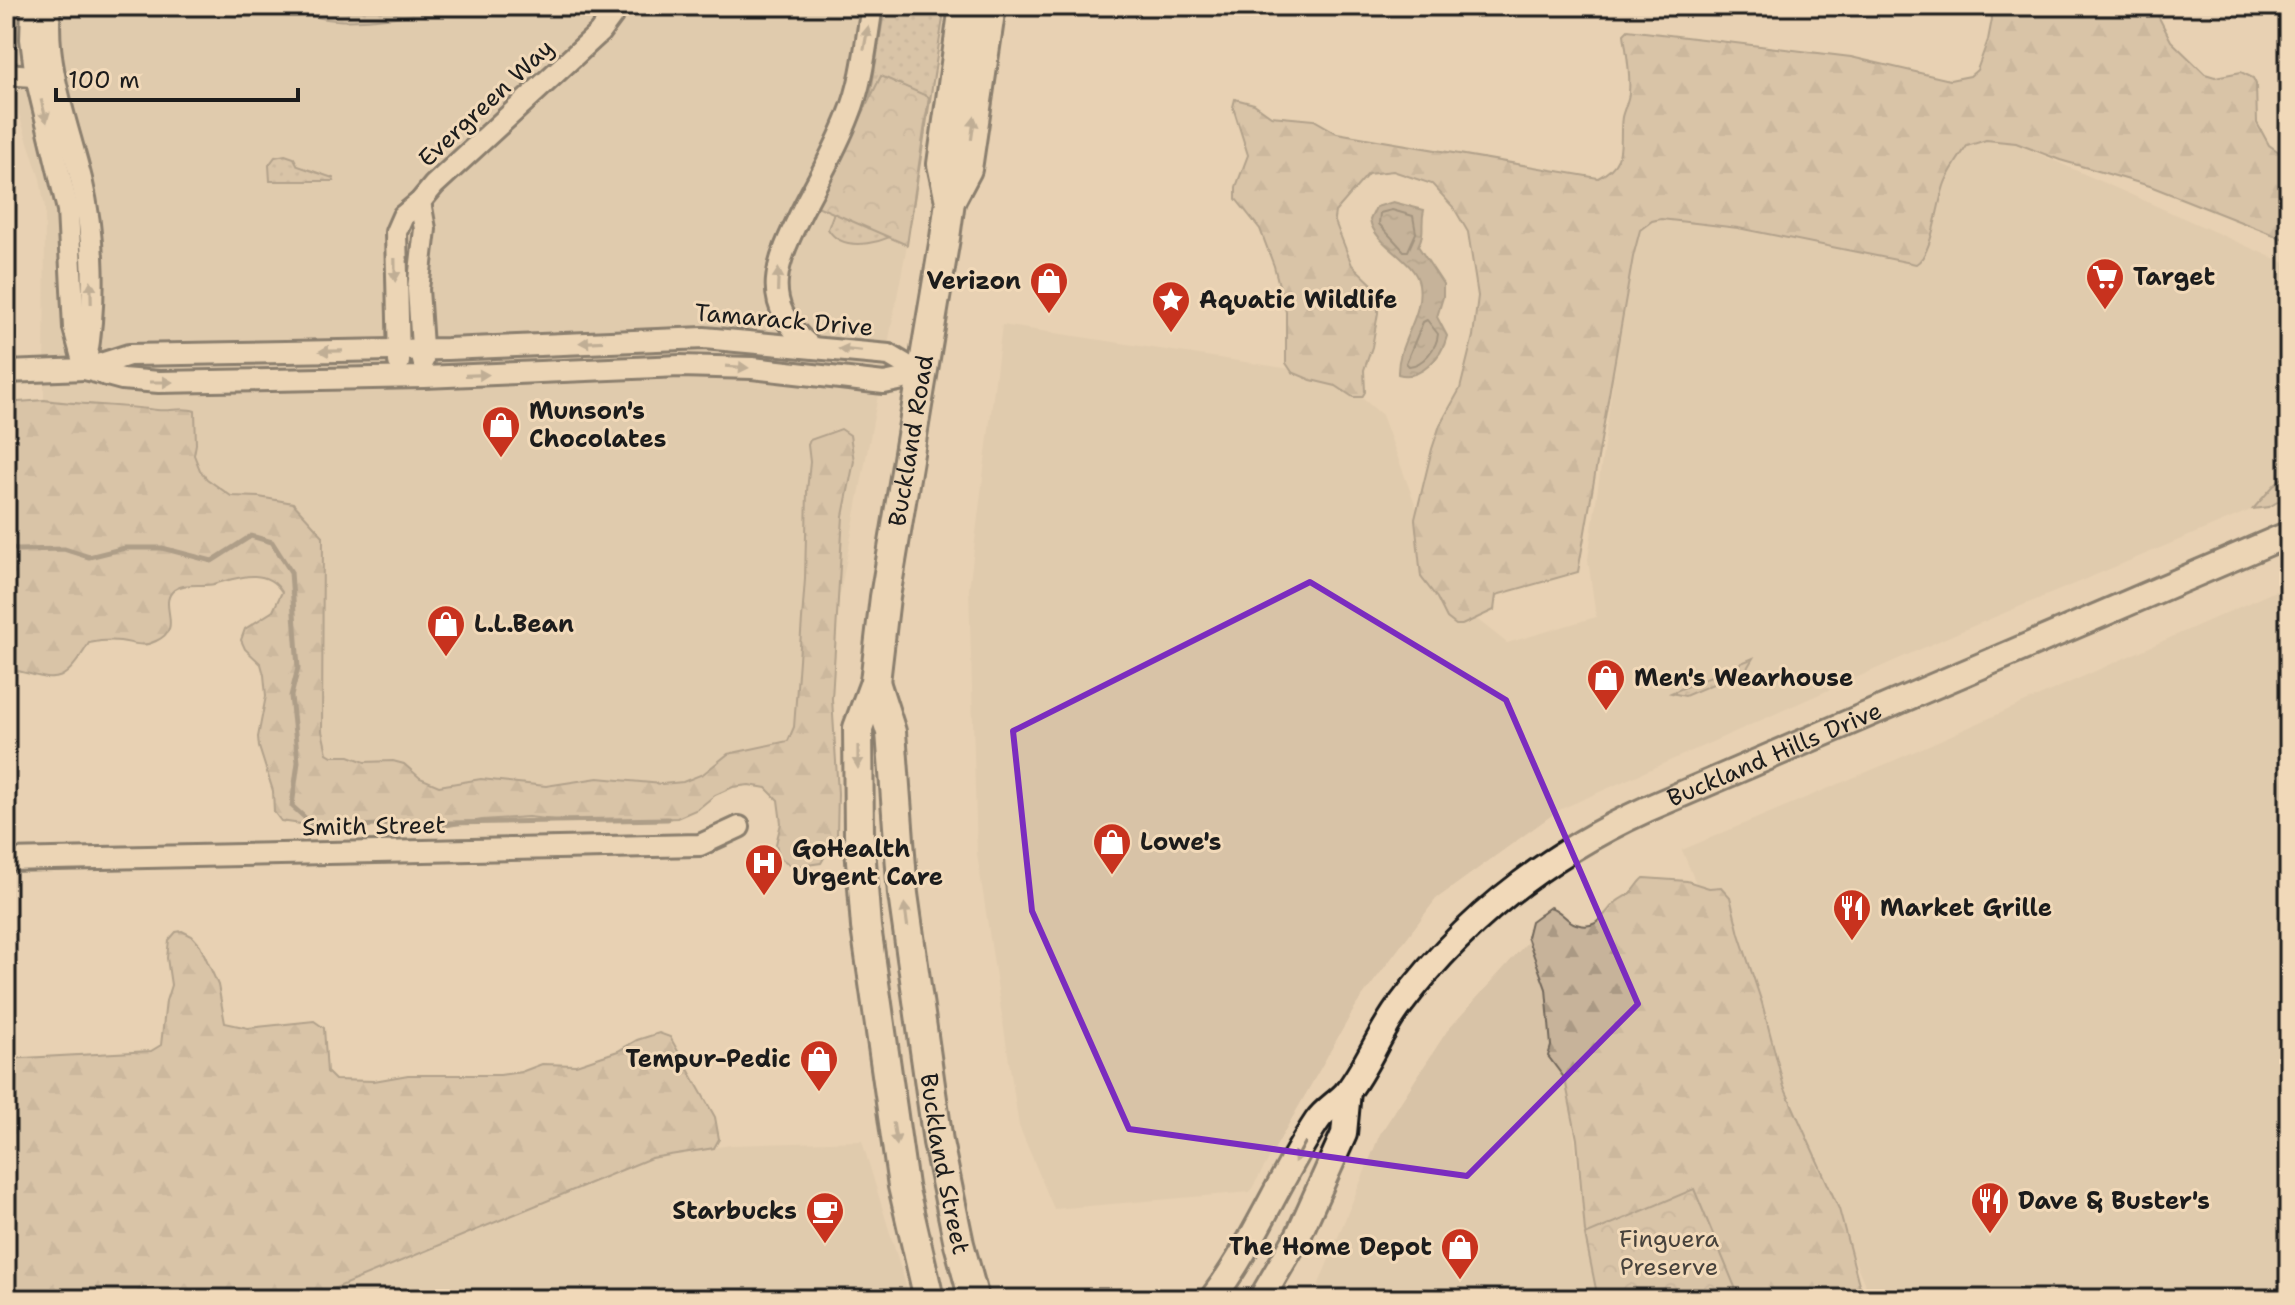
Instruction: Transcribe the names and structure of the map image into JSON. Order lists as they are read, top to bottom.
{
  "streets": {
    "main road": ["Buckland Road", "Buckland Street"],
    "street": [
      "Evergreen Way",
      "Tamarack Drive",
      "Buckland Hills Drive",
      "Smith Street"
    ]
  },
  "crossings": [
    ["Evergreen Way", "Tamarack Drive"],
    ["Tamarack Drive", "Buckland Road"],
    ["Buckland Road", "Buckland Street"]
  ],
  "parks": ["Finguera Preserve"],
  "places": {
    "supermarket": ["Target"],
    "shop": [
      "Verizon",
      "Munson's Chocolates",
      "L.L.Bean",
      "Men's Wearhouse",
      "Lowe's",
      "Tempur-Pedic",
      "The Home Depot"
    ],
    "place": ["Aquatic Wildlife"],
    "hospital": ["GoHealth Urgent Care"],
    "restaurant": ["Market Grille", "Dave & Buster's"],
    "cafe": ["Starbucks"]
  },
  "scale_bar": "100 m"
}
